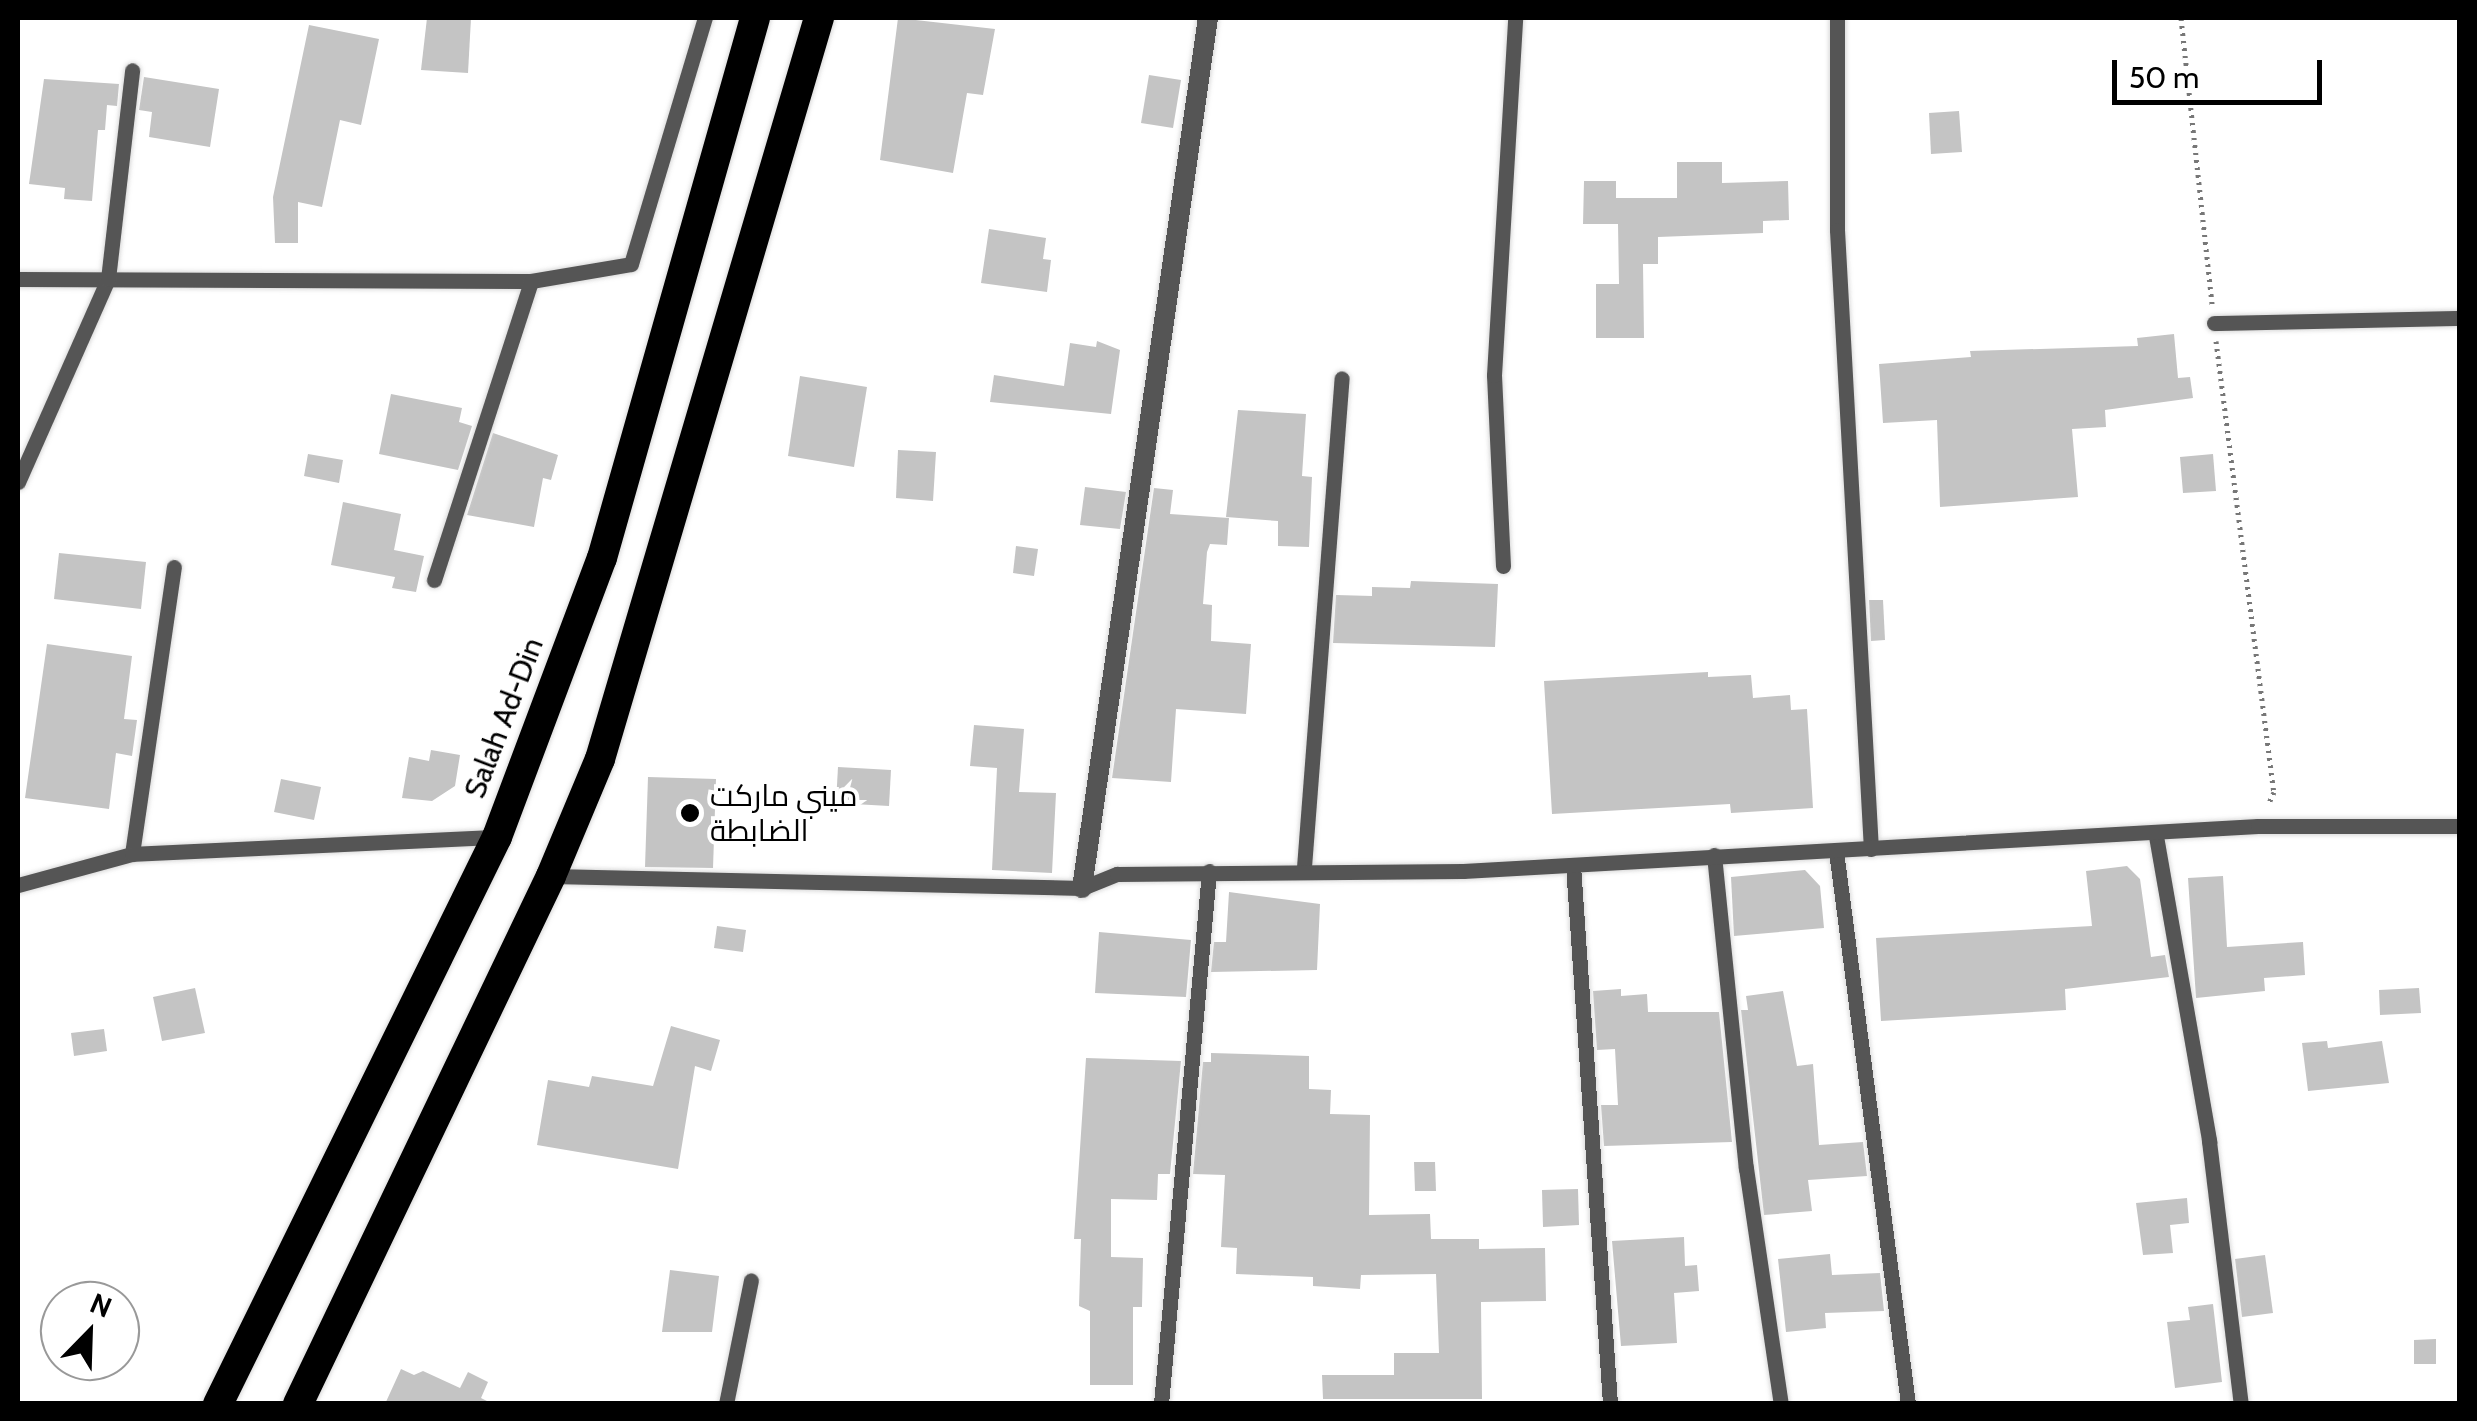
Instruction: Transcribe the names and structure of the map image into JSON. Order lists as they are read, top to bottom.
{
  "streets": {
    "highway": ["Salah Ad-Din"]
  },
  "places": ["ميني ماركت الضابطة"],
  "scale_bar": "50 m",
  "north": "top right"
}
